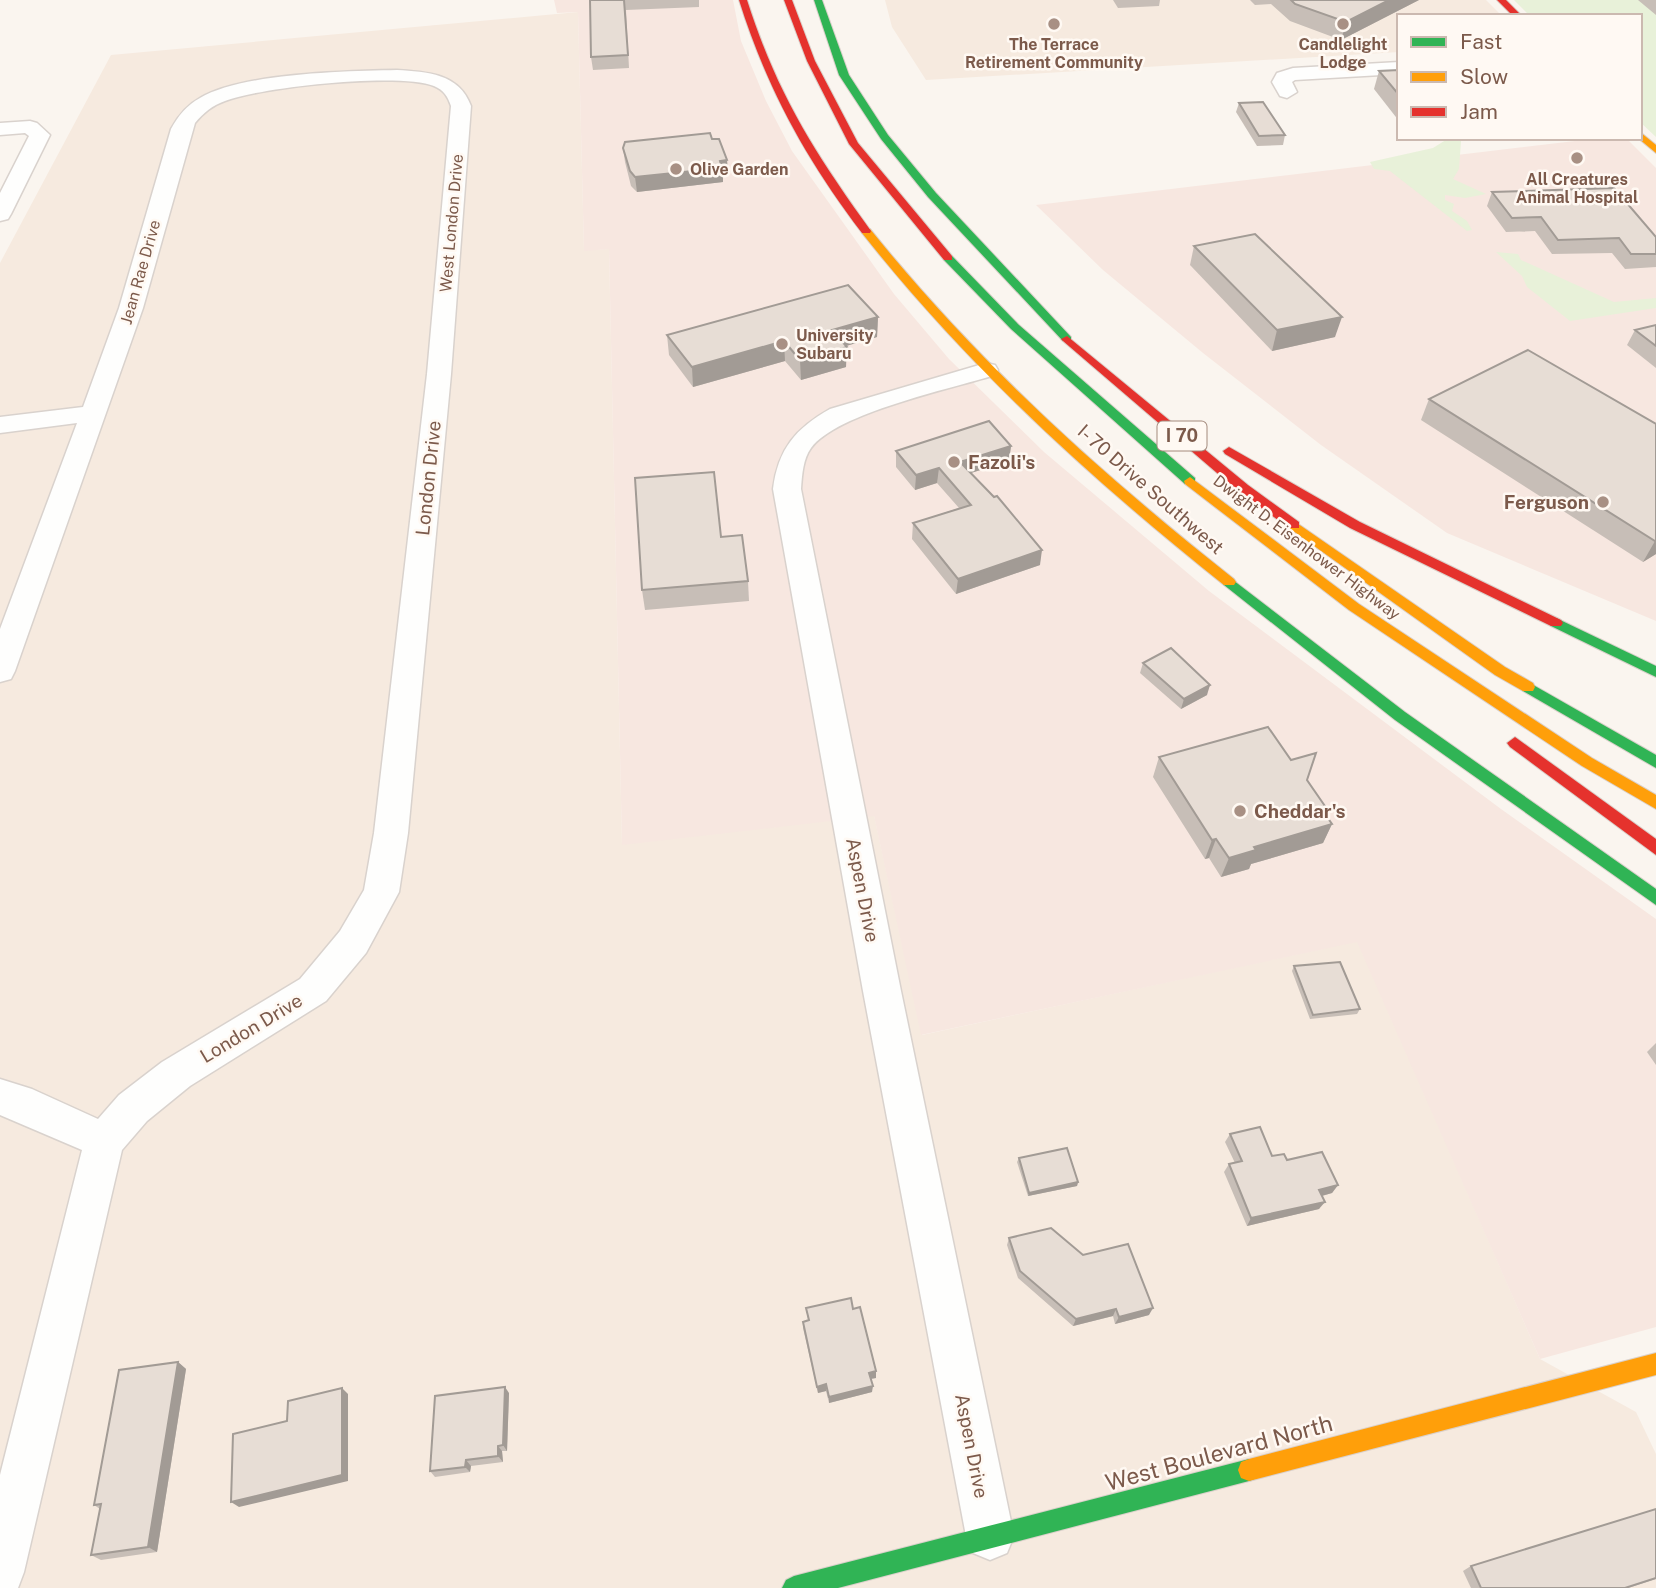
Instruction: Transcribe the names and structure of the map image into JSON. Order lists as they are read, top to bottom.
{
  "streets": {
    "main road": [
      "I 70",
      "I- 70 Drive Southwest",
      "Dwight D. Eisenhower Highway",
      "West Boulevard North"
    ],
    "street": [
      "West London Drive",
      "Jean Rae Drive",
      "London Drive",
      "Aspen Drive"
    ]
  },
  "crossings": [
    ["West London Drive", "Jean Rae Drive"],
    ["West London Drive", "London Drive"],
    ["I- 70 Drive Southwest", "Aspen Drive"],
    ["Aspen Drive", "West Boulevard North"]
  ],
  "places": [
    "The Terrace Retirement Community",
    "Candlelight Lodge",
    "All Creatures Animal Hospital",
    "Olive Garden",
    "University Subaru",
    "Fazoli's",
    "Ferguson",
    "Cheddar's"
  ],
  "legend": ["Fast", "Slow", "Jam"]
}
